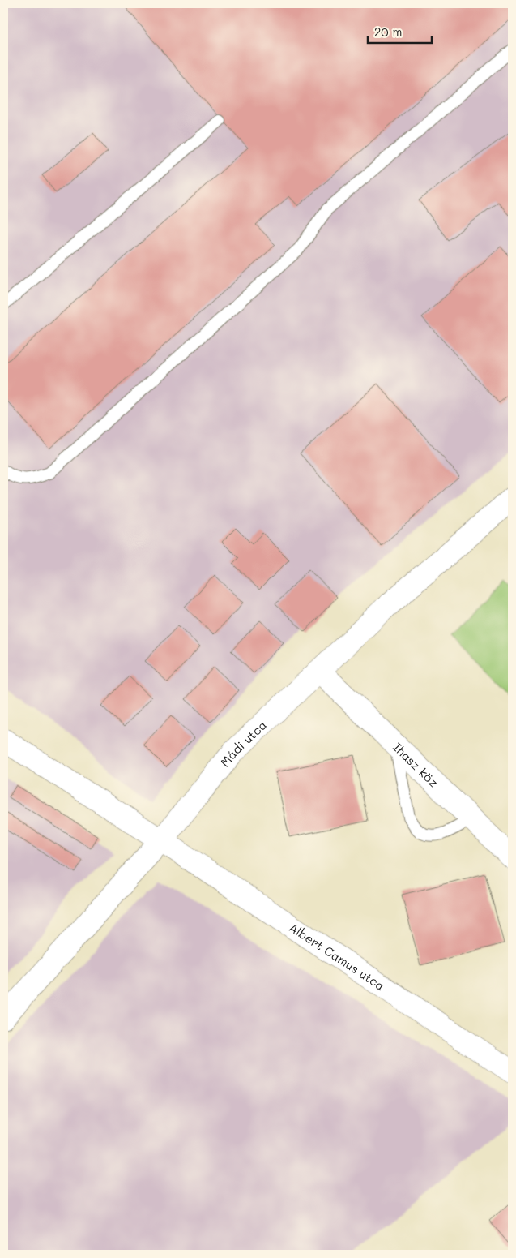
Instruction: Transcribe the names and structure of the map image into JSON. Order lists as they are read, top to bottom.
{
  "streets": {
    "street": ["Mádi utca", "Ihász köz", "Albert Camus utca"]
  },
  "crossings": [
    ["Mádi utca", "Ihász köz"],
    ["Mádi utca", "Albert Camus utca"]
  ],
  "scale_bar": "20 m"
}
